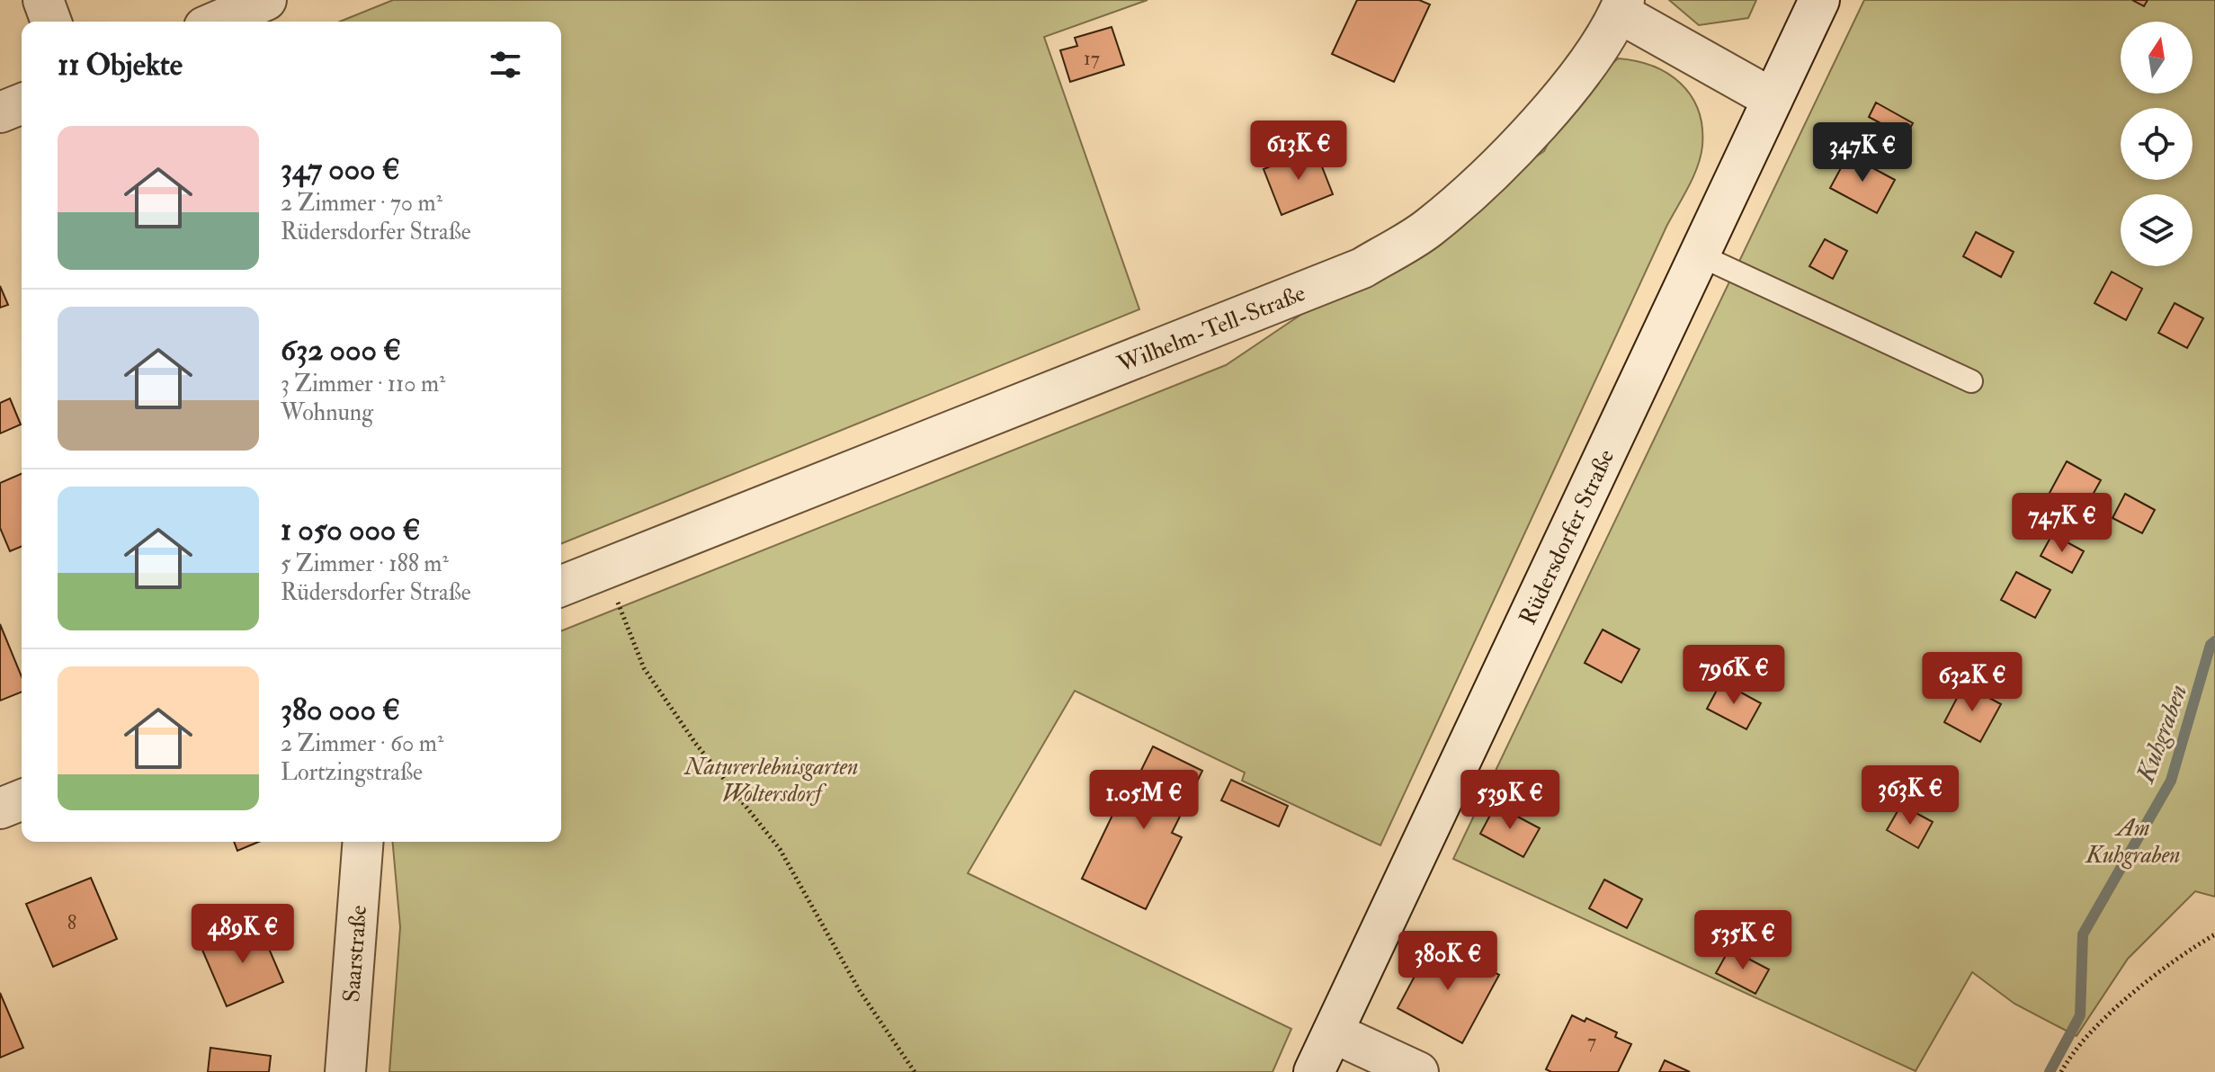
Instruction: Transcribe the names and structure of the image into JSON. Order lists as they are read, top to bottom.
{
  "streets": {
    "street": ["Wilhelm-Tell-Straße", "Rüdersdorfer Straße", "Saarstraße"]
  },
  "crossings": [
    ["Wilhelm-Tell-Straße", "Rüdersdorfer Straße"]
  ],
  "water": ["Kuhgraben"],
  "parks": ["Naturerlebnisgarten Woltersdorf", "Am Kuhgraben"],
  "house_numbers": ["17", "8", "7"],
  "north": "top",
  "page": {
    "heading": "11 Objekte",
    "list": [
      {
        "name": "347 000 €",
        "note": "2 Zimmer · 70 m² · Rüdersdorfer Straße"
      },
      {
        "name": "632 000 €",
        "note": "3 Zimmer · 110 m² · Wohnung"
      },
      {
        "name": "1 050 000 €",
        "note": "5 Zimmer · 188 m² · Rüdersdorfer Straße"
      },
      {
        "name": "380 000 €",
        "note": "2 Zimmer · 60 m² · Lortzingstraße"
      }
    ],
    "price": [
      "613K €",
      "347K €",
      "747K €",
      "796K €",
      "632K €",
      "363K €",
      "1.05M €",
      "539K €",
      "489K €",
      "535K €",
      "380K €"
    ]
  }
}
